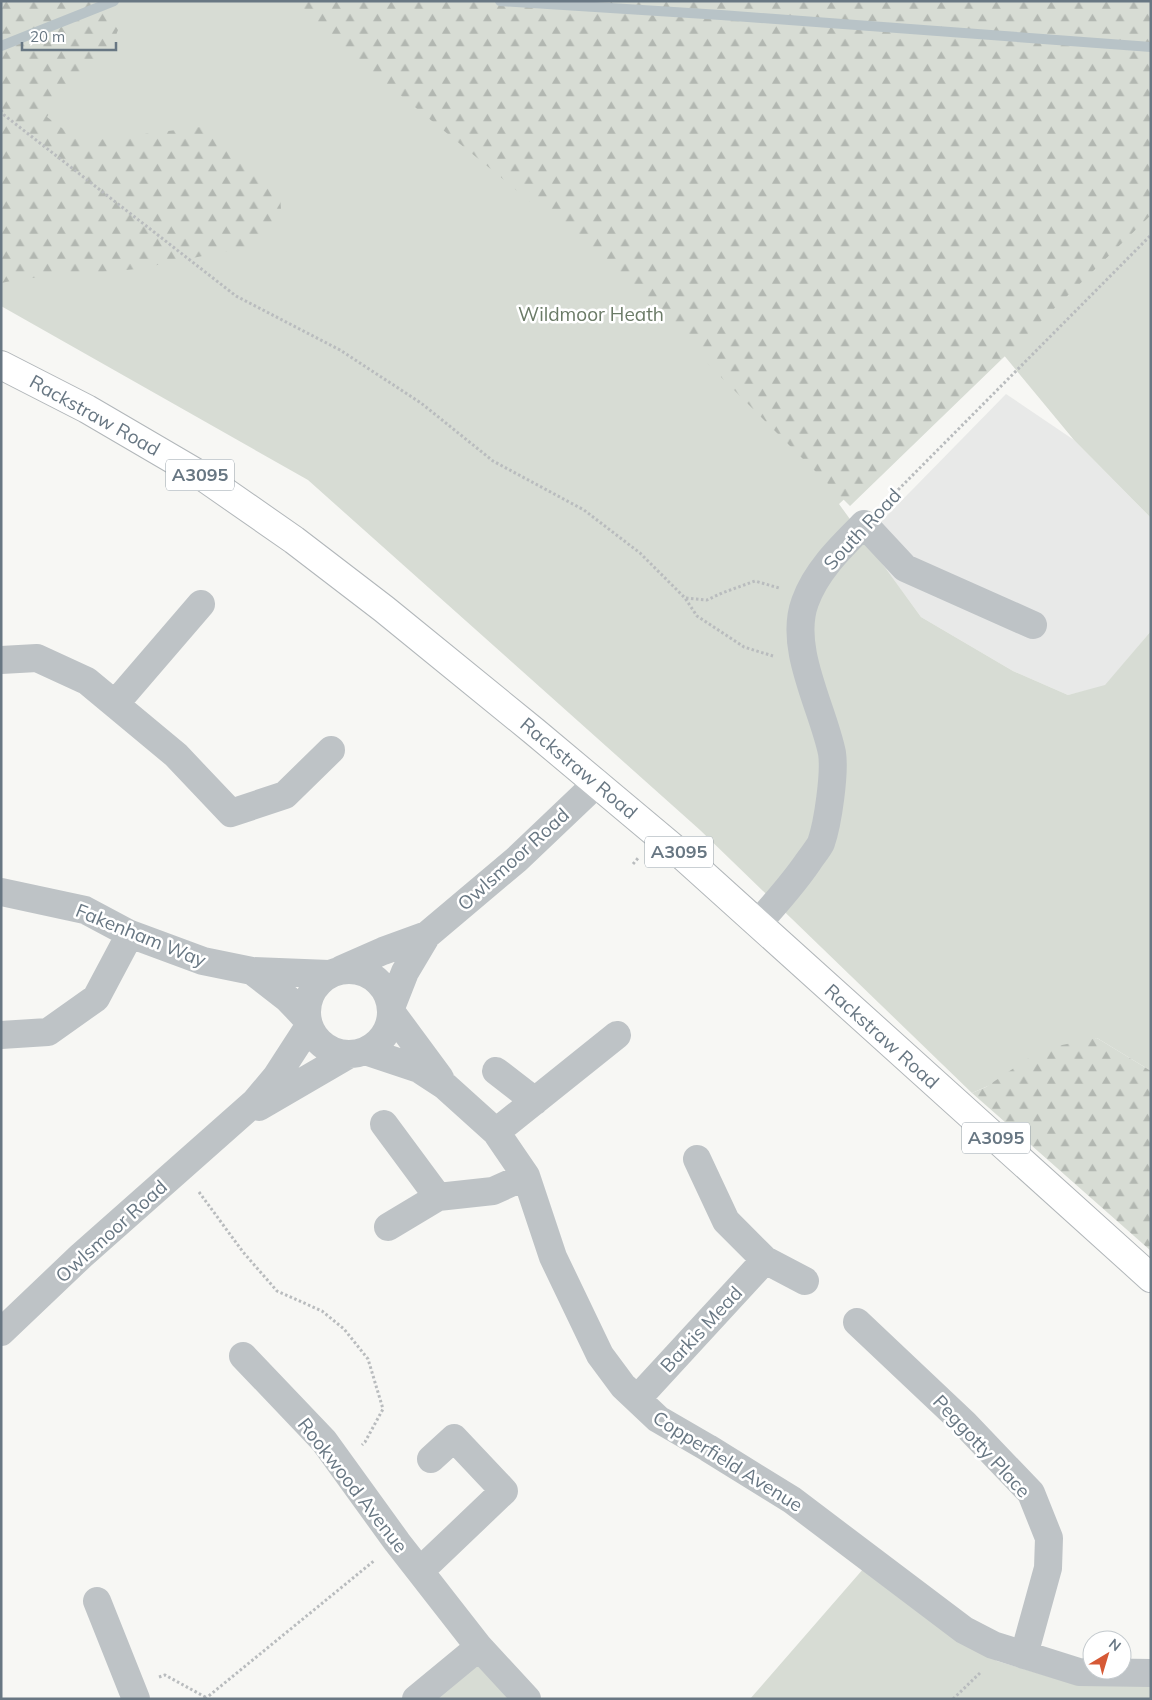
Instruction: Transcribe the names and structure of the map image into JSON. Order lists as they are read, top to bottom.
{
  "streets": {
    "main road": ["Rackstraw Road", "A3095"],
    "street": [
      "South Road",
      "Owlsmoor Road",
      "Fakenham Way",
      "Barkis Mead",
      "Peggotty Place",
      "Copperfield Avenue",
      "Rookwood Avenue"
    ]
  },
  "crossings": [
    ["Rackstraw Road", "South Road"],
    ["Rackstraw Road", "Owlsmoor Road"],
    ["Owlsmoor Road", "Fakenham Way"],
    ["Owlsmoor Road", "Copperfield Avenue"],
    ["Fakenham Way", "Copperfield Avenue"],
    ["Barkis Mead", "Copperfield Avenue"],
    ["Peggotty Place", "Copperfield Avenue"]
  ],
  "parks": ["Wildmoor Heath"],
  "scale_bar": "20 m",
  "north": "top right"
}
